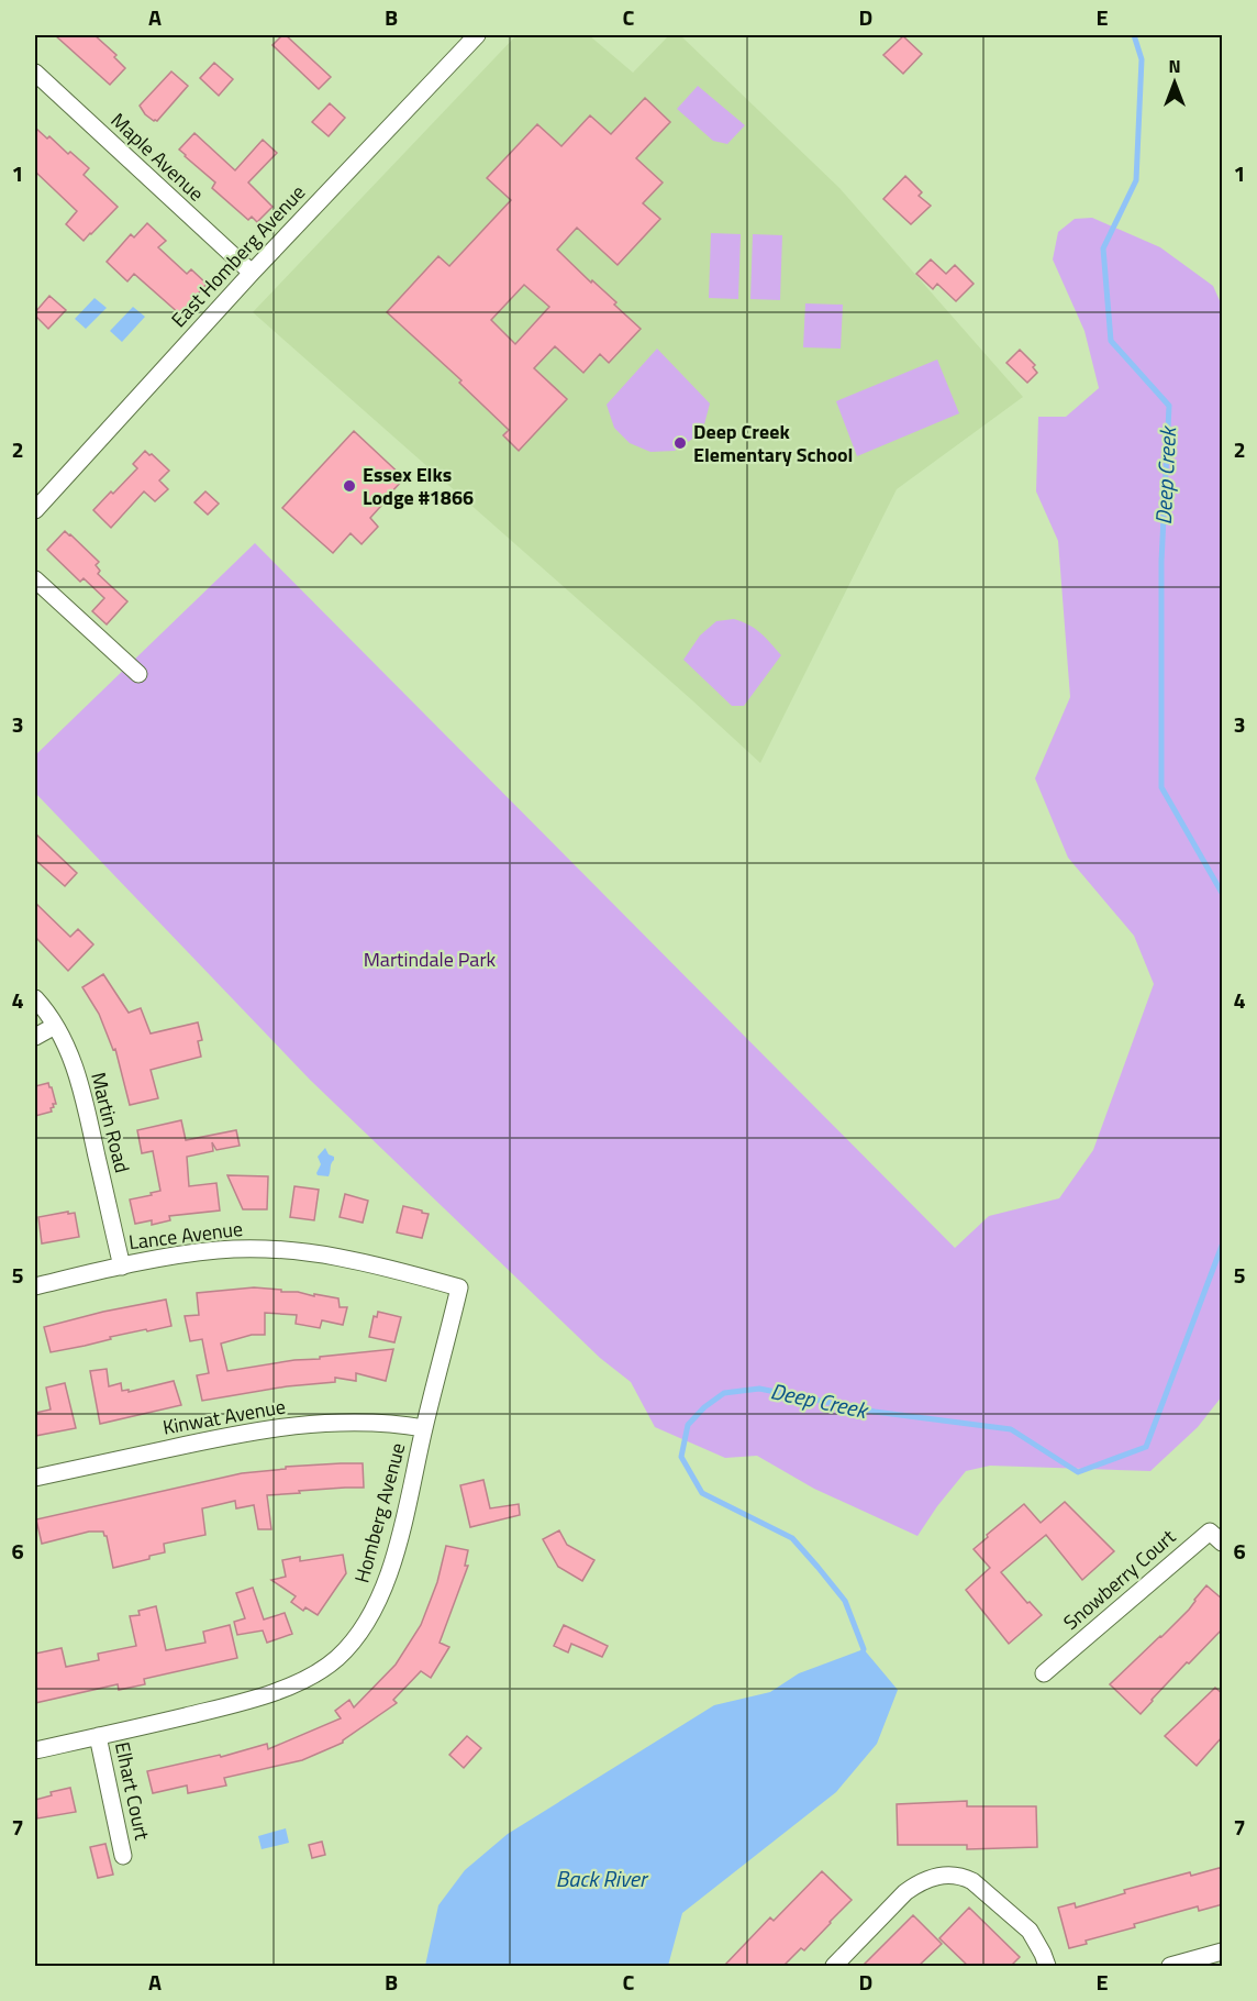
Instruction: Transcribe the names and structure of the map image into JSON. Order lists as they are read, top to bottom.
{
  "streets": {
    "street": [
      "Maple Avenue",
      "East Homberg Avenue",
      "Martin Road",
      "Lance Avenue",
      "Kinwat Avenue",
      "Homberg Avenue",
      "Snowberry Court",
      "Elhart Court"
    ]
  },
  "crossings": [
    ["Maple Avenue", "East Homberg Avenue"],
    ["Martin Road", "Lance Avenue"],
    ["Lance Avenue", "Homberg Avenue"],
    ["Kinwat Avenue", "Homberg Avenue"],
    ["Homberg Avenue", "Elhart Court"]
  ],
  "water": ["Deep Creek", "Back River"],
  "parks": ["Martindale Park"],
  "places": ["Deep Creek Elementary School", "Essex Elks Lodge #1866"],
  "north": "top",
  "grid": {
    "columns": [
      "A",
      "B",
      "C",
      "D",
      "E"
    ],
    "rows": [
      "1",
      "2",
      "3",
      "4",
      "5",
      "6",
      "7"
    ]
  }
}
